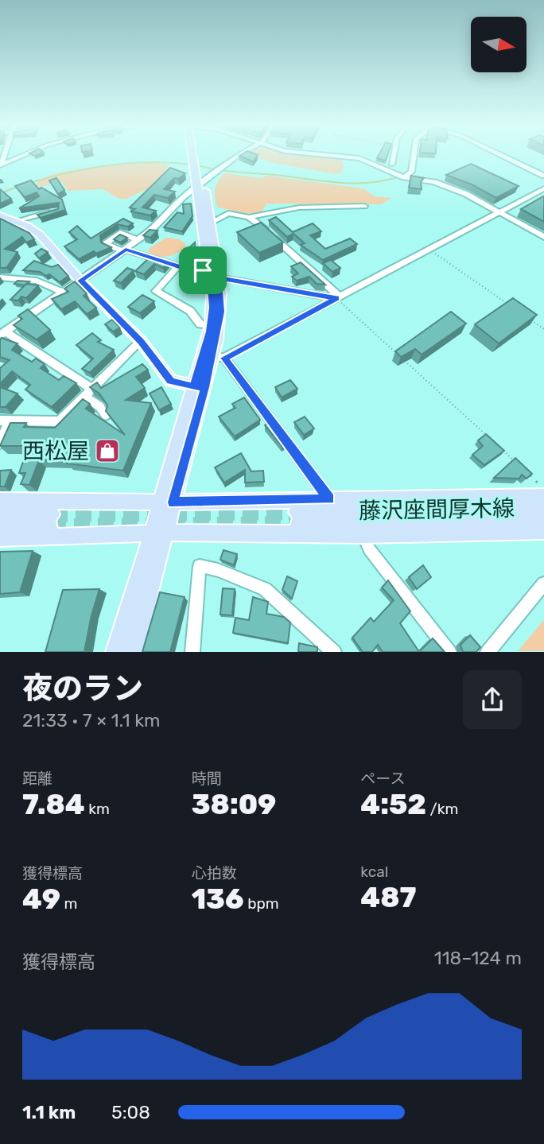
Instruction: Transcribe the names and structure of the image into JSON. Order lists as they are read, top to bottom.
{
  "streets": {
    "main road": ["藤沢座間厚木線"]
  },
  "places": {
    "shop": ["西松屋"]
  },
  "north": "right",
  "page": {
    "heading": ["夜のラン", "21:33 · 7 × 1.1 km"],
    "stats": [
      ["距離", "7.84 km"],
      ["時間", "38:09"],
      ["ペース", "4:52 /km"],
      ["獲得標高", "49 m"],
      ["心拍数", "136 bpm"],
      ["kcal", "487"]
    ],
    "chart": ["獲得標高", "118–124 m"],
    "list": [
      {
        "name": "1.1 km",
        "note": "5:08"
      }
    ]
  }
}
